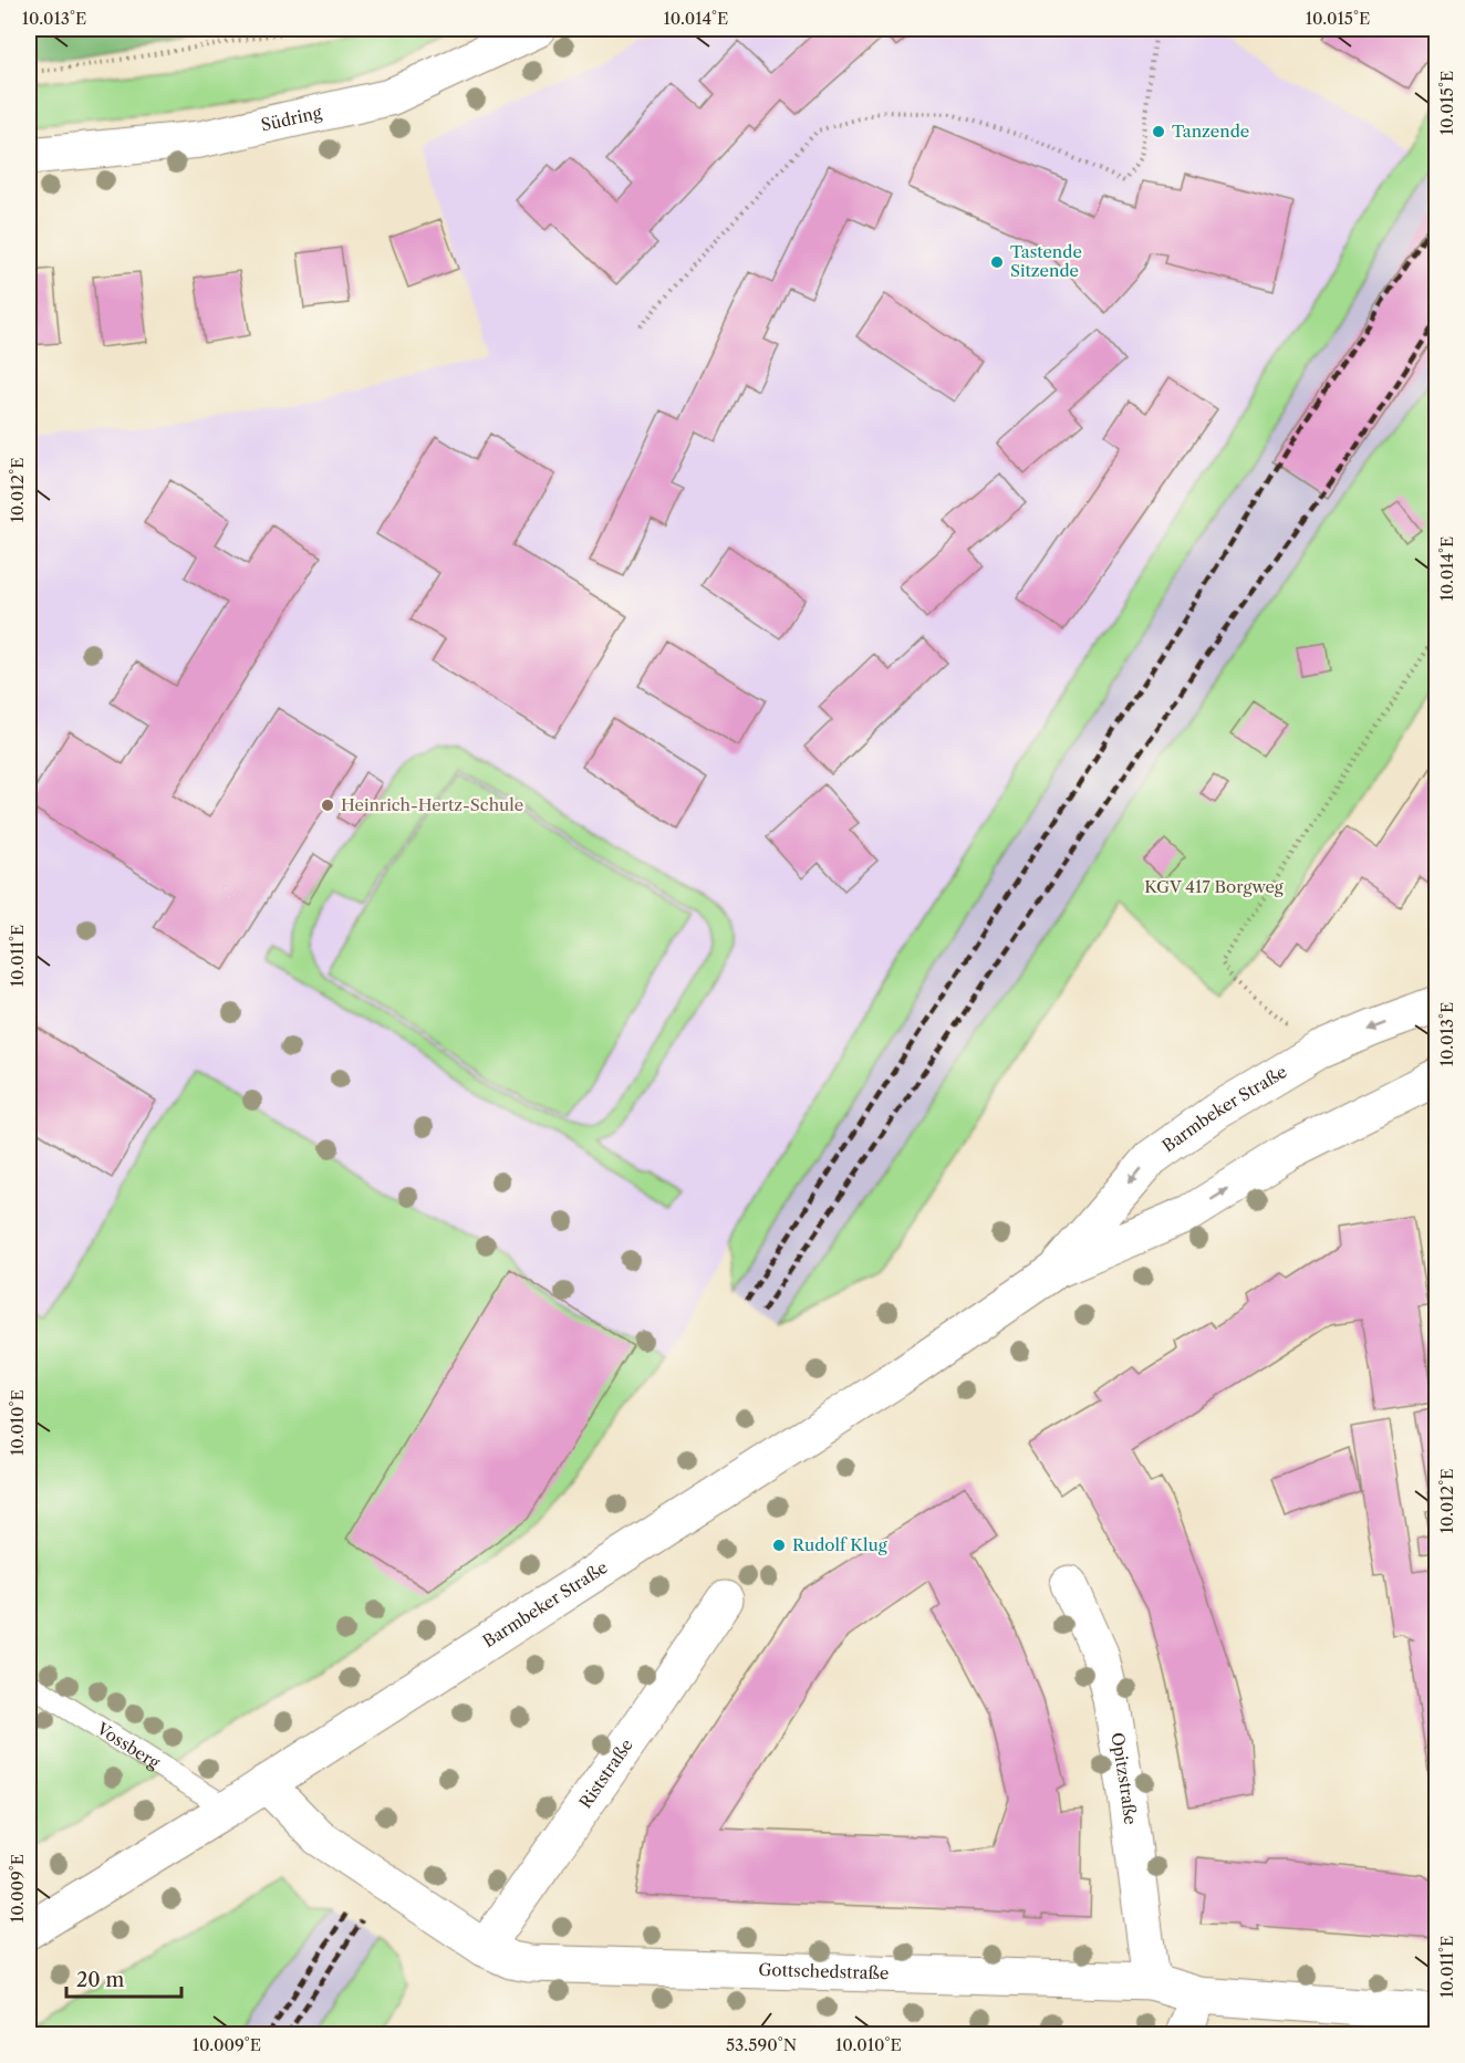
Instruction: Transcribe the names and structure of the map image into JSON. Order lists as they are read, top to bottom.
{
  "streets": {
    "street": [
      "Südring",
      "Barmbeker Straße",
      "Riststraße",
      "Opitzstraße",
      "Gottschedstraße"
    ],
    "lane": ["Vossberg"]
  },
  "crossings": [
    ["Barmbeker Straße", "Vossberg"],
    ["Barmbeker Straße", "Gottschedstraße"],
    ["Riststraße", "Gottschedstraße"],
    ["Opitzstraße", "Gottschedstraße"]
  ],
  "parks": ["KGV 417 Borgweg"],
  "places": [
    "Tanzende",
    "Tastende Sitzende",
    "Heinrich-Hertz-Schule",
    "Rudolf Klug"
  ],
  "scale_bar": "20 m",
  "coordinates": [
    "10.013°E",
    "10.014°E",
    "10.015°E",
    "10.012°E",
    "10.011°E",
    "10.010°E",
    "10.009°E",
    "53.590°N"
  ]
}
